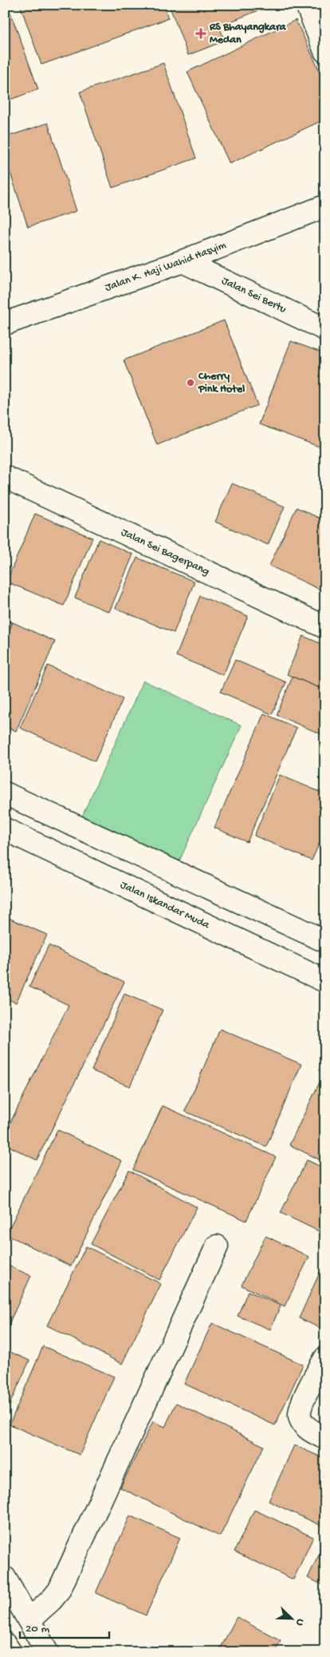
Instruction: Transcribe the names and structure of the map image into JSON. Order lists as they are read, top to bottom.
{
  "streets": {
    "street": [
      "Jalan K. Haji Wahid Hasyim",
      "Jalan Sei Bertu",
      "Jalan Sei Bagerpang",
      "Jalan Iskandar Muda"
    ]
  },
  "crossings": [
    ["Jalan K. Haji Wahid Hasyim", "Jalan Sei Bertu"]
  ],
  "places": {
    "health": ["RS Bhayangkara Medan"],
    "other": ["Cherry Pink Hotel"]
  },
  "scale_bar": "20 m",
  "north": "bottom right"
}
